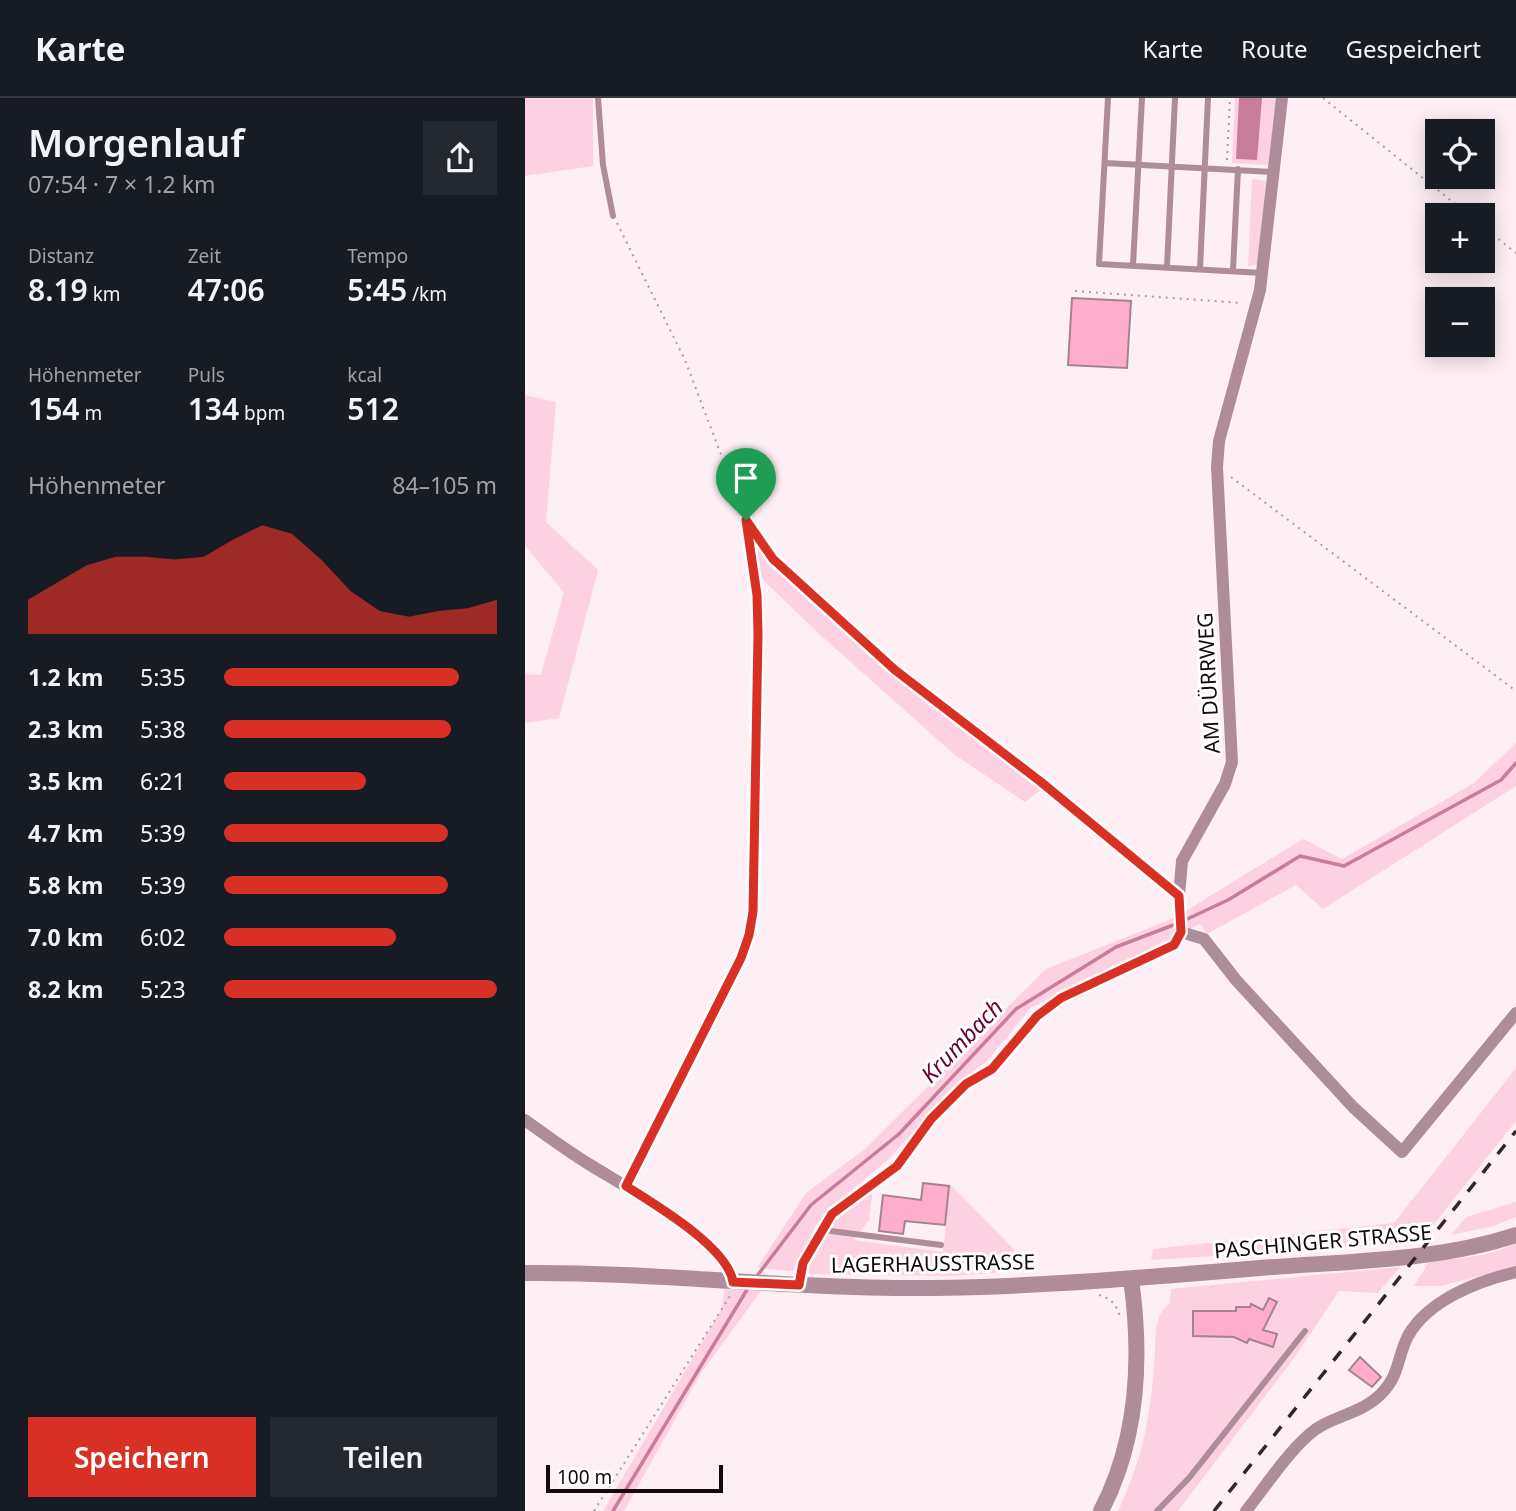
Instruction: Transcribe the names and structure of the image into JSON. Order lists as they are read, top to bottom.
{
  "streets": {
    "street": ["AM DÜRRWEG", "PASCHINGER STRASSE", "LAGERHAUSSTRASSE"]
  },
  "crossings": [
    ["PASCHINGER STRASSE", "LAGERHAUSSTRASSE"]
  ],
  "water": ["Krumbach"],
  "scale_bar": "100 m",
  "page": {
    "header": "Karte",
    "nav": ["Karte", "Route", "Gespeichert"],
    "heading": ["Morgenlauf", "07:54 · 7 × 1.2 km"],
    "map_buttons": ["+", "−"],
    "stats": [
      ["Distanz", "8.19 km"],
      ["Zeit", "47:06"],
      ["Tempo", "5:45 /km"],
      ["Höhenmeter", "154 m"],
      ["Puls", "134 bpm"],
      ["kcal", "512"]
    ],
    "chart": ["Höhenmeter", "84–105 m"],
    "list": [
      {
        "name": "1.2 km",
        "note": "5:35"
      },
      {
        "name": "2.3 km",
        "note": "5:38"
      },
      {
        "name": "3.5 km",
        "note": "6:21"
      },
      {
        "name": "4.7 km",
        "note": "5:39"
      },
      {
        "name": "5.8 km",
        "note": "5:39"
      },
      {
        "name": "7.0 km",
        "note": "6:02"
      },
      {
        "name": "8.2 km",
        "note": "5:23"
      }
    ],
    "buttons": ["Speichern", "Teilen"],
    "scale": "100 m"
  }
}
